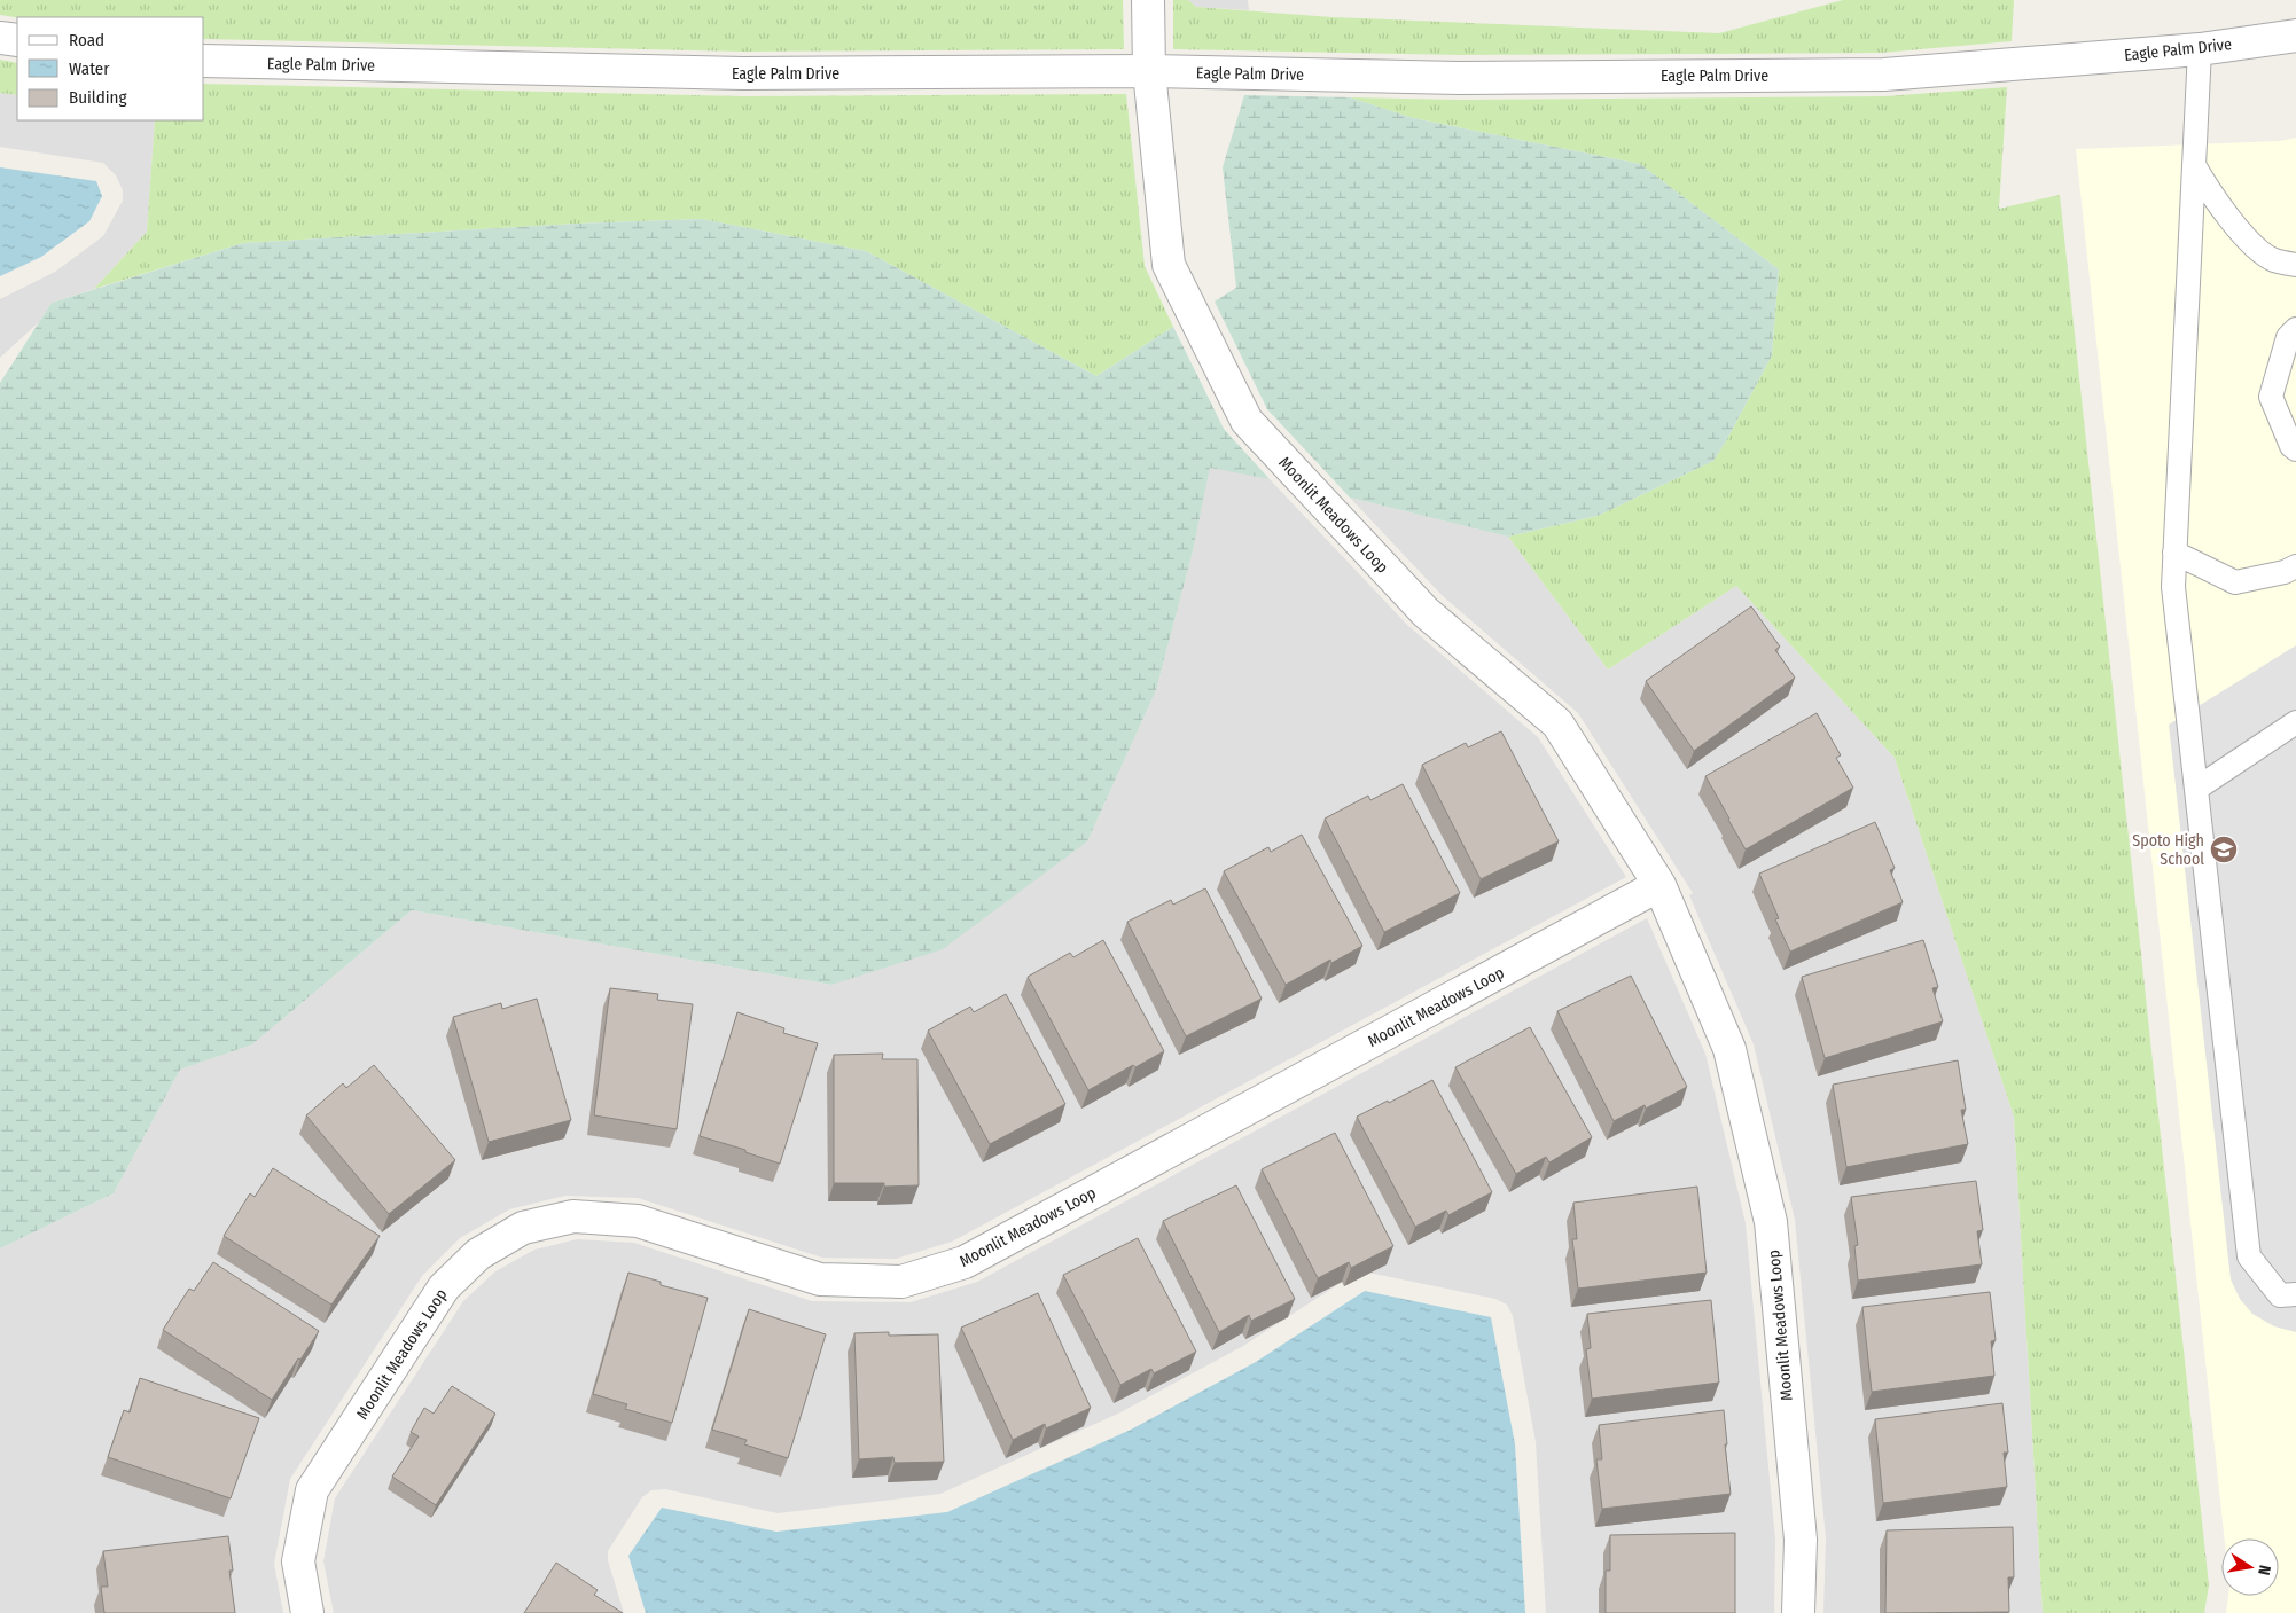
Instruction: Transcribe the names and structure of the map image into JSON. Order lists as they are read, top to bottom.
{
  "streets": {
    "street": ["Eagle Palm Drive", "Moonlit Meadows Loop"]
  },
  "crossings": [
    ["Eagle Palm Drive", "Moonlit Meadows Loop"]
  ],
  "places": {
    "school or university": ["Spoto High School"]
  },
  "legend": ["Road", "Water", "Building"],
  "north": "right"
}
